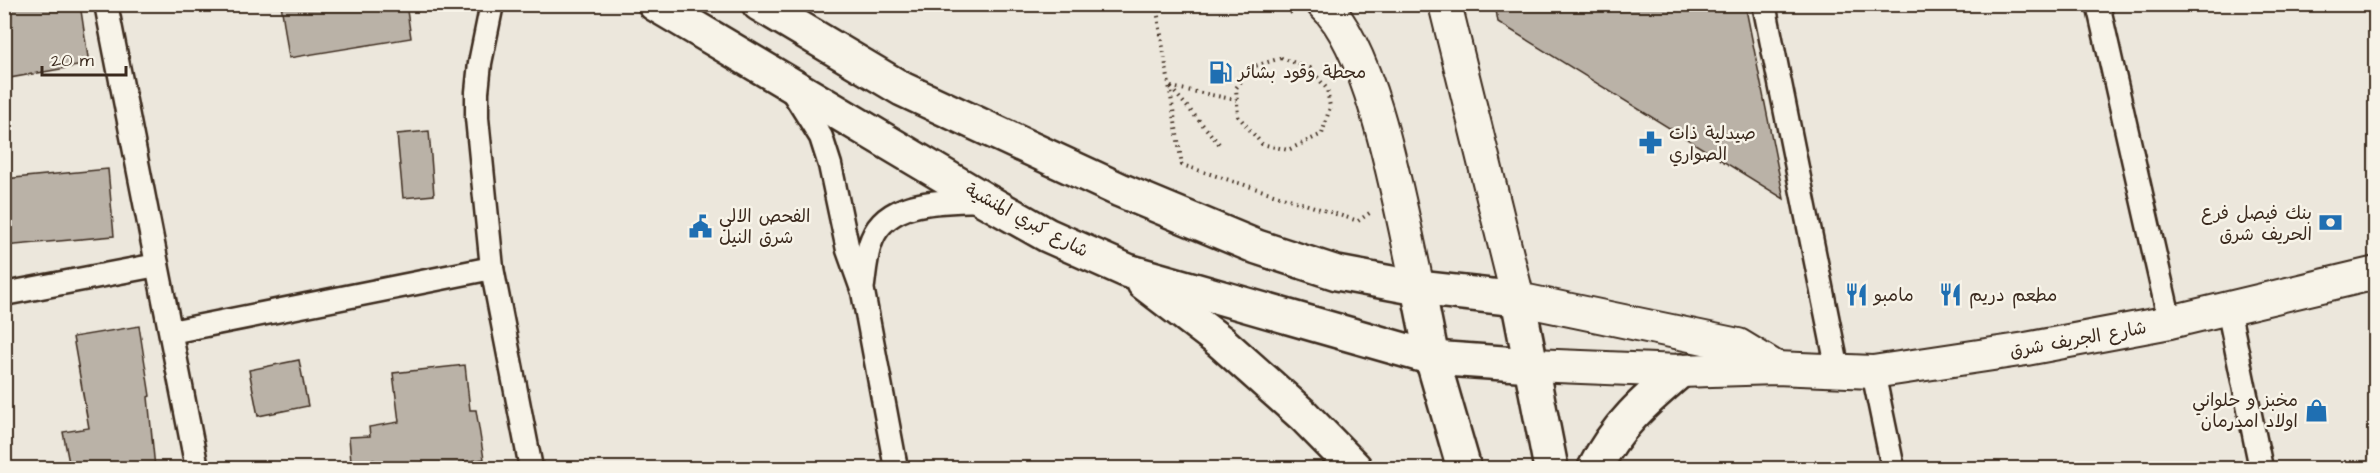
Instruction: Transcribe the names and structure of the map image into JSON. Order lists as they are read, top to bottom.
{
  "streets": {
    "main road": ["شارع كبري المنشية"],
    "street": ["شارع الجريف شرق"]
  },
  "crossings": [
    ["شارع كبري المنشية", "شارع الجريف شرق"]
  ],
  "places": {
    "fuel station": ["محطة وقود بشائر"],
    "pharmacy": ["صيدلية ذات الصواري"],
    "bank": ["بنك فيصل فرع الحريف شرق"],
    "public building": ["الفحص الالي شرق النيل"],
    "restaurant": ["مامبو", "مطعم دريم"],
    "shop": ["مخبز و حلواني اولاد امدرمان"]
  },
  "scale_bar": "20 m"
}
